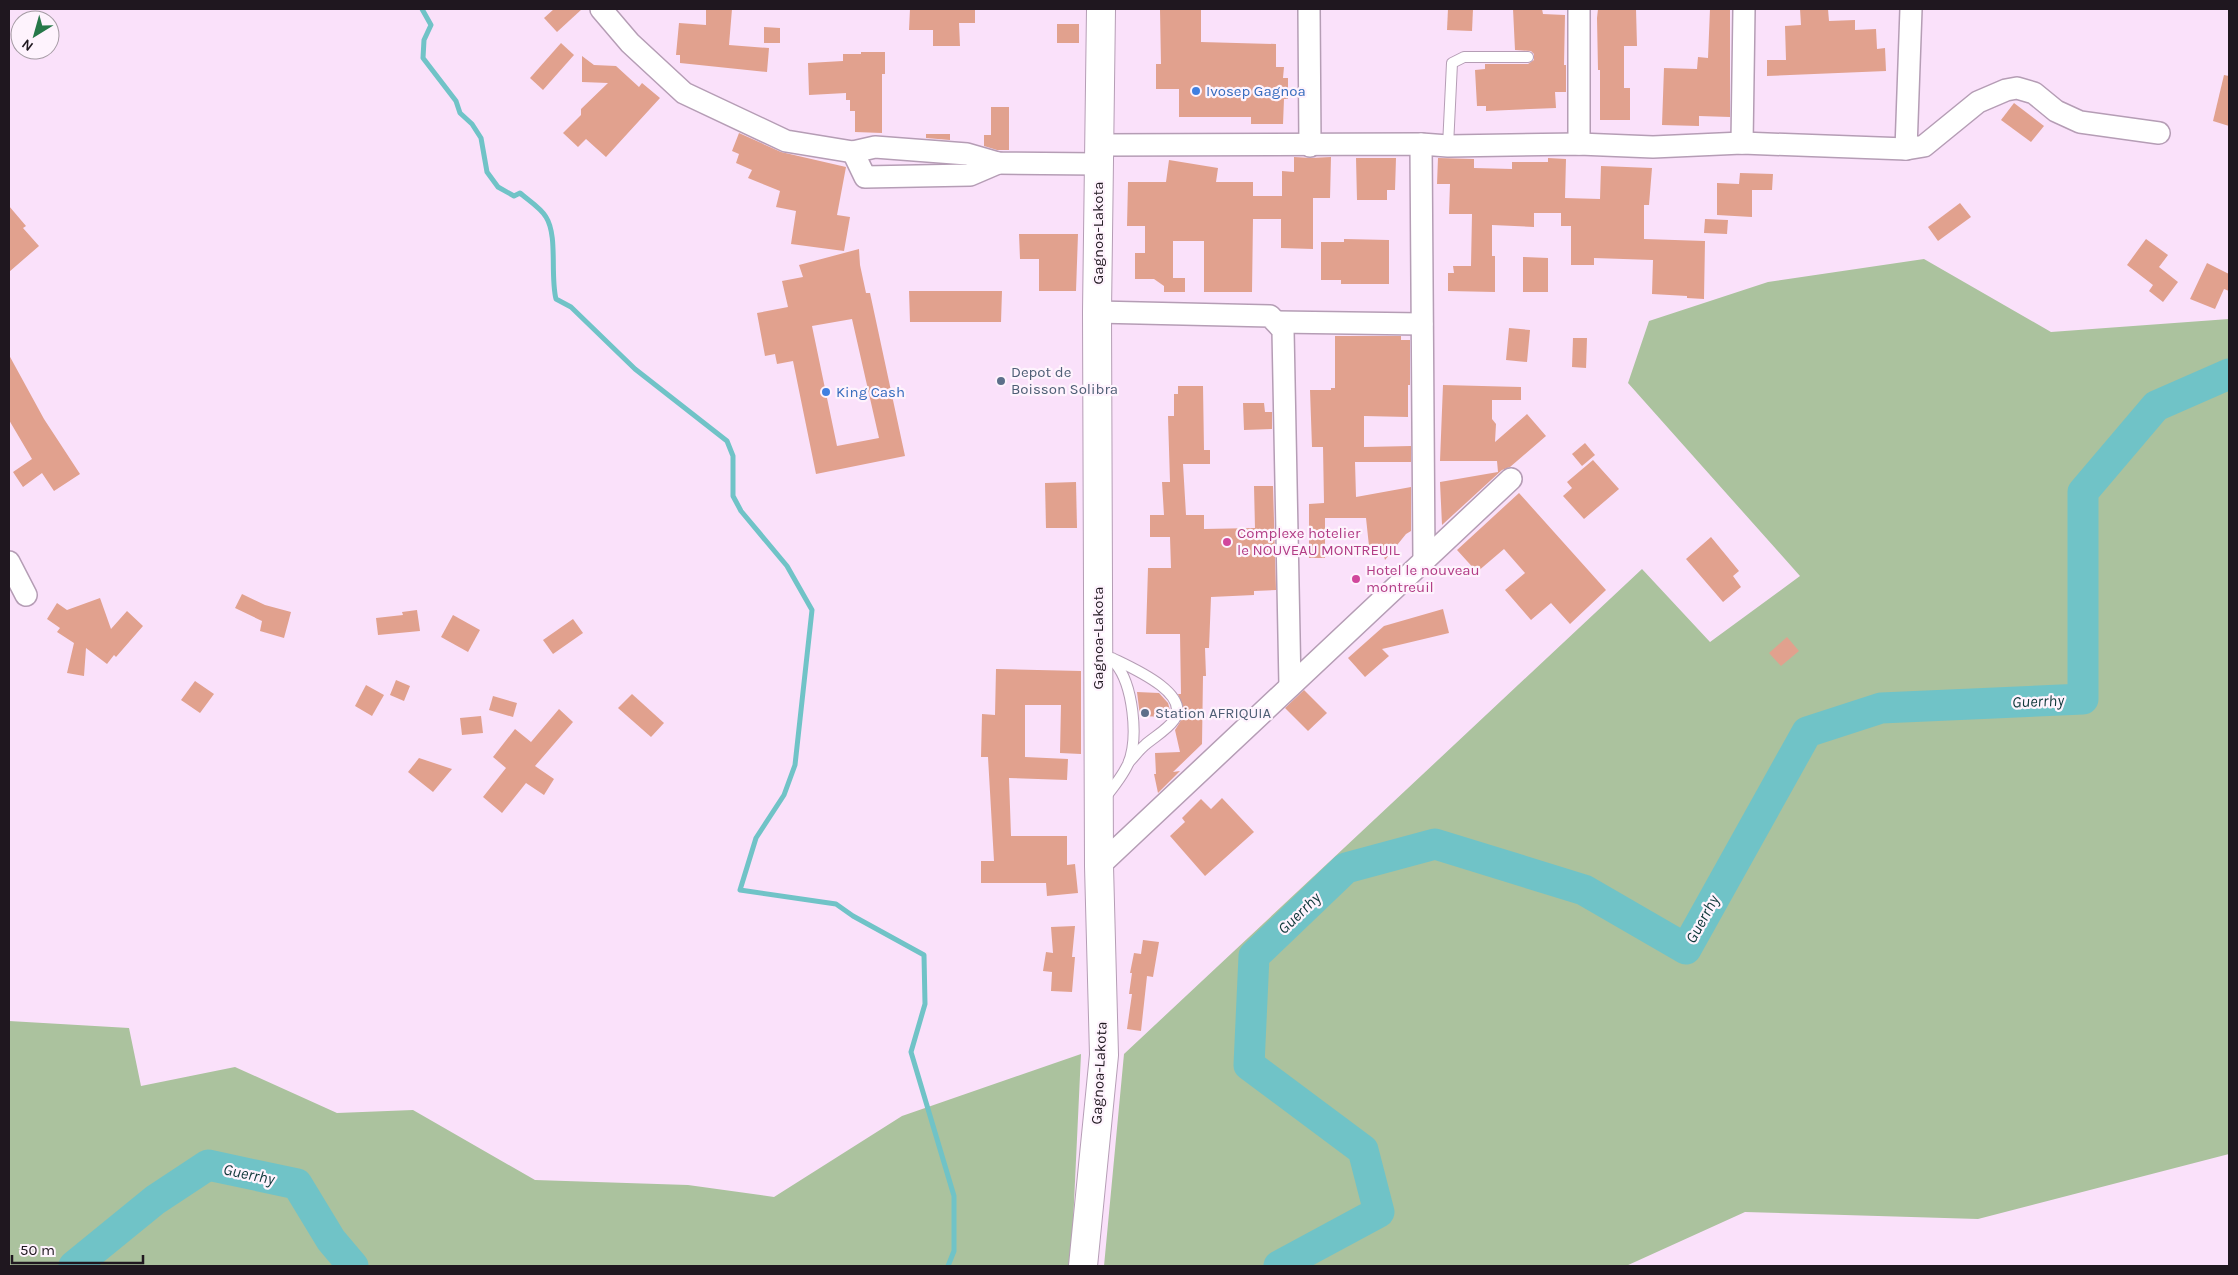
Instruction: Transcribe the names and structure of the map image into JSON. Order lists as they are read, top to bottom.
{
  "streets": {
    "main road": ["Gagnoa-Lakota"]
  },
  "water": ["Guerrhy"],
  "places": [
    "Ivosep Gagnoa",
    "Depot de Boisson Solibra",
    "King Cash",
    "Complexe hotelier le NOUVEAU MONTREUIL",
    "Hotel le nouveau montreuil",
    "Station AFRIQUIA"
  ],
  "scale_bar": "50 m",
  "north": "bottom left"
}
